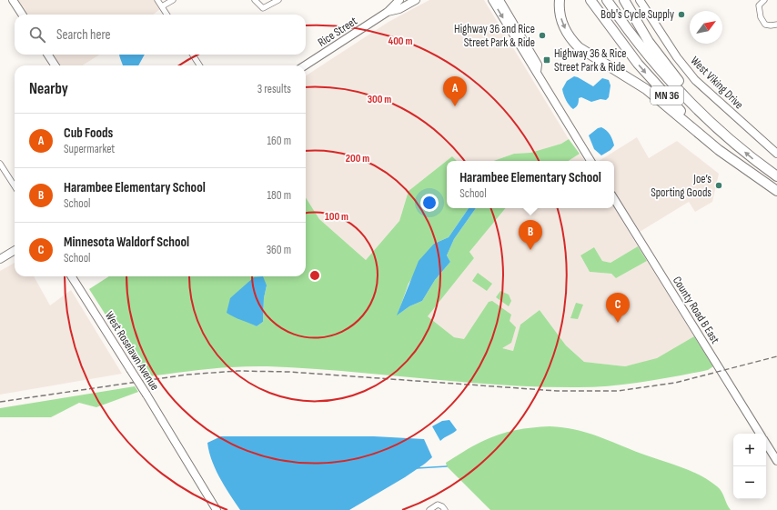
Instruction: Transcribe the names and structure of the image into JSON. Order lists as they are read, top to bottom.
{
  "streets": {
    "highway": ["MN 36"],
    "street": [
      "Rice Street",
      "West Viking Drive",
      "County Road B East",
      "West Roselawn Avenue"
    ]
  },
  "places": {
    "other": ["Bob's Cycle Supply", "Highway 36 and Rice Street Park & Ride", "Joe’s Sporting Goods"],
    "transit": ["Highway 36 & Rice Street Park & Ride"]
  },
  "north": "top right",
  "page": {
    "search": "Search here",
    "heading": ["Nearby", "3 results"],
    "pins": ["A", "B", "C"],
    "list": [
      {
        "mark": "A",
        "name": "Cub Foods",
        "note": "Supermarket",
        "value": "160 m"
      },
      {
        "mark": "B",
        "name": "Harambee Elementary School",
        "note": "School",
        "value": "180 m"
      },
      {
        "mark": "C",
        "name": "Minnesota Waldorf School",
        "note": "School",
        "value": "360 m"
      }
    ],
    "popup": ["Harambee Elementary School", "School"],
    "map_buttons": ["+", "−"]
  },
  "rings": [
    "400 m",
    "300 m",
    "200 m",
    "100 m"
  ]
}
